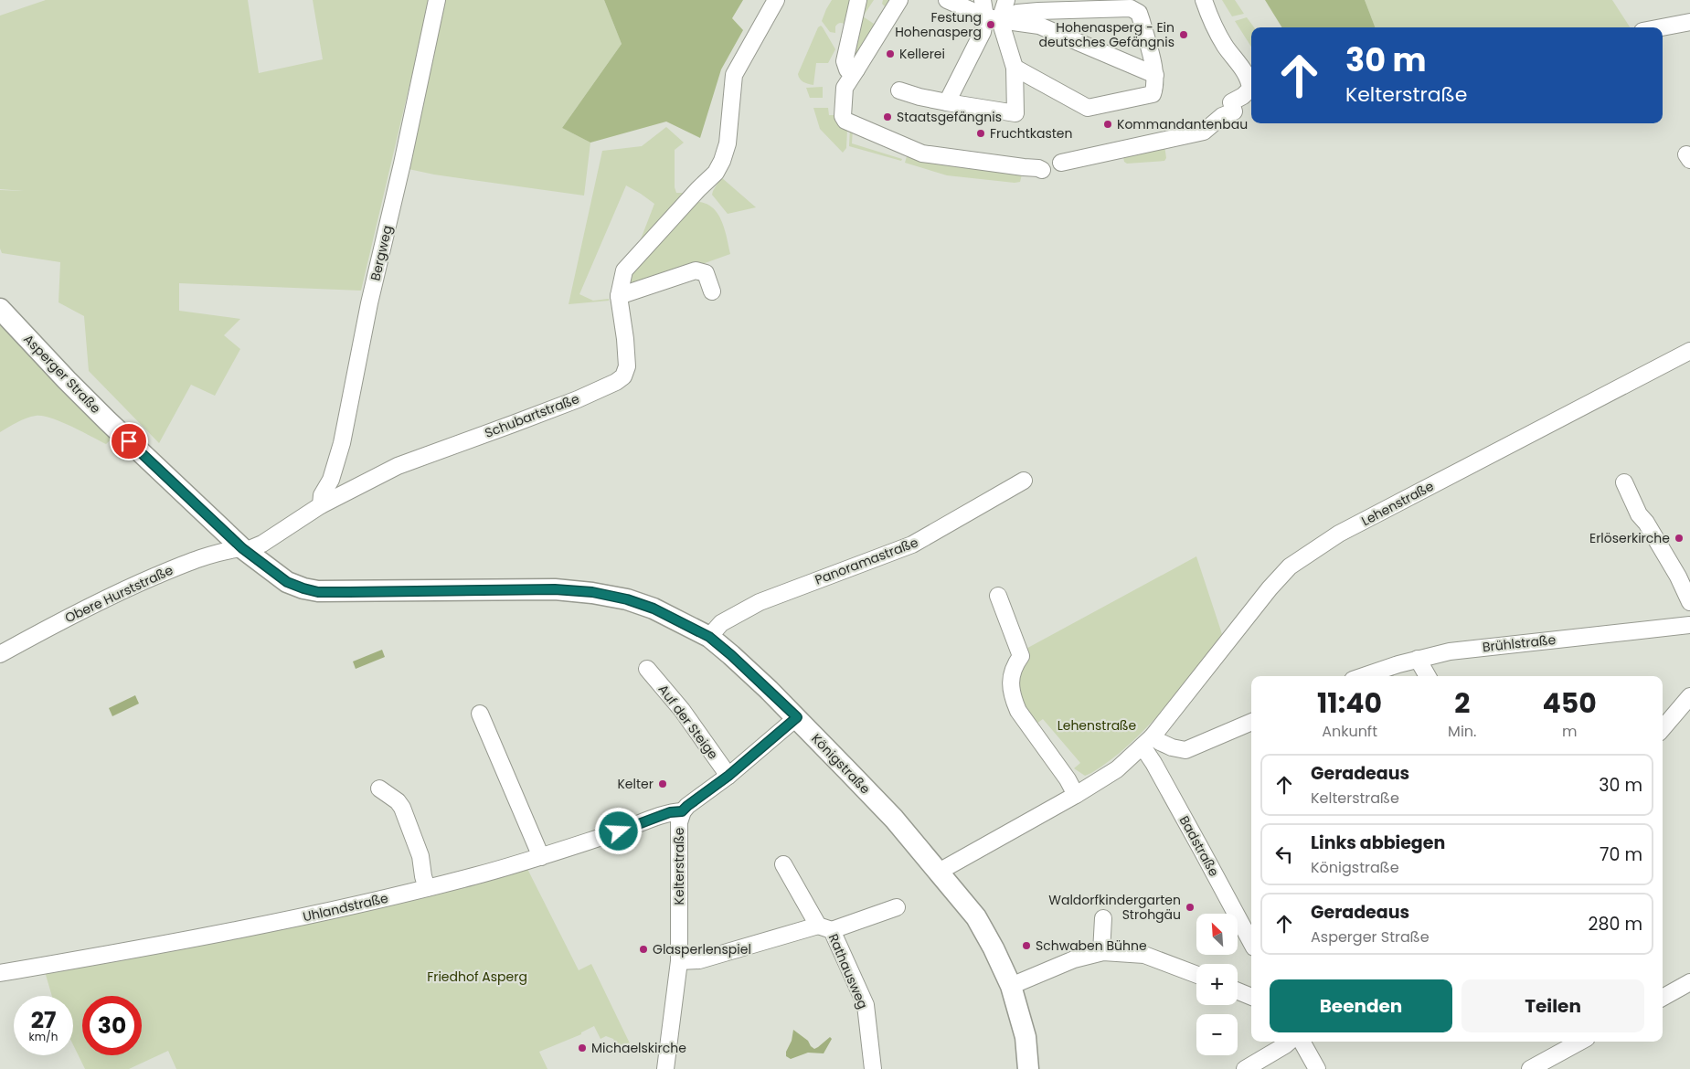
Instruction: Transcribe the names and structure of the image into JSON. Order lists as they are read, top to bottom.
{
  "streets": {
    "main road": ["Asperger Straße", "Königstraße"],
    "street": [
      "Bergweg",
      "Schubartstraße",
      "Lehenstraße",
      "Panoramastraße",
      "Obere Hurststraße",
      "Brühlstraße",
      "Auf der Steige",
      "Badstraße",
      "Kelterstraße",
      "Uhlandstraße",
      "Rathausweg"
    ]
  },
  "crossings": [
    ["Bergweg", "Schubartstraße"],
    ["Asperger Straße", "Schubartstraße"],
    ["Asperger Straße", "Obere Hurststraße"],
    ["Asperger Straße", "Königstraße"],
    ["Schubartstraße", "Obere Hurststraße"],
    ["Schubartstraße", "Königstraße"],
    ["Lehenstraße", "Königstraße"],
    ["Lehenstraße", "Badstraße"],
    ["Panoramastraße", "Königstraße"],
    ["Obere Hurststraße", "Königstraße"],
    ["Auf der Steige", "Kelterstraße"],
    ["Königstraße", "Kelterstraße"],
    ["Kelterstraße", "Uhlandstraße"]
  ],
  "parks": ["Lehenstraße", "Friedhof Asperg"],
  "places": [
    "Festung Hohenasperg",
    "Hohenasperg - Ein deutsches Gefängnis",
    "Kellerei",
    "Staatsgefängnis",
    "Kommandantenbau",
    "Fruchtkasten",
    "Erlöserkirche",
    "Kelter",
    "Waldorfkindergarten Strohgäu",
    "Schwaben Bühne",
    "Glasperlenspiel",
    "Michaelskirche"
  ],
  "north": "top left",
  "page": {
    "turn": ["30 m", "Kelterstraße"],
    "eta": [
      "11:40",
      "Ankunft",
      "2",
      "Min.",
      "450",
      "m"
    ],
    "list": [
      {
        "name": "Geradeaus",
        "note": "Kelterstraße",
        "value": "30 m"
      },
      {
        "name": "Links abbiegen",
        "note": "Königstraße",
        "value": "70 m"
      },
      {
        "name": "Geradeaus",
        "note": "Asperger Straße",
        "value": "280 m"
      }
    ],
    "map_buttons": ["+", "−"],
    "buttons": ["Beenden", "Teilen"],
    "speed": "27 km/h",
    "limit": "30"
  }
}
